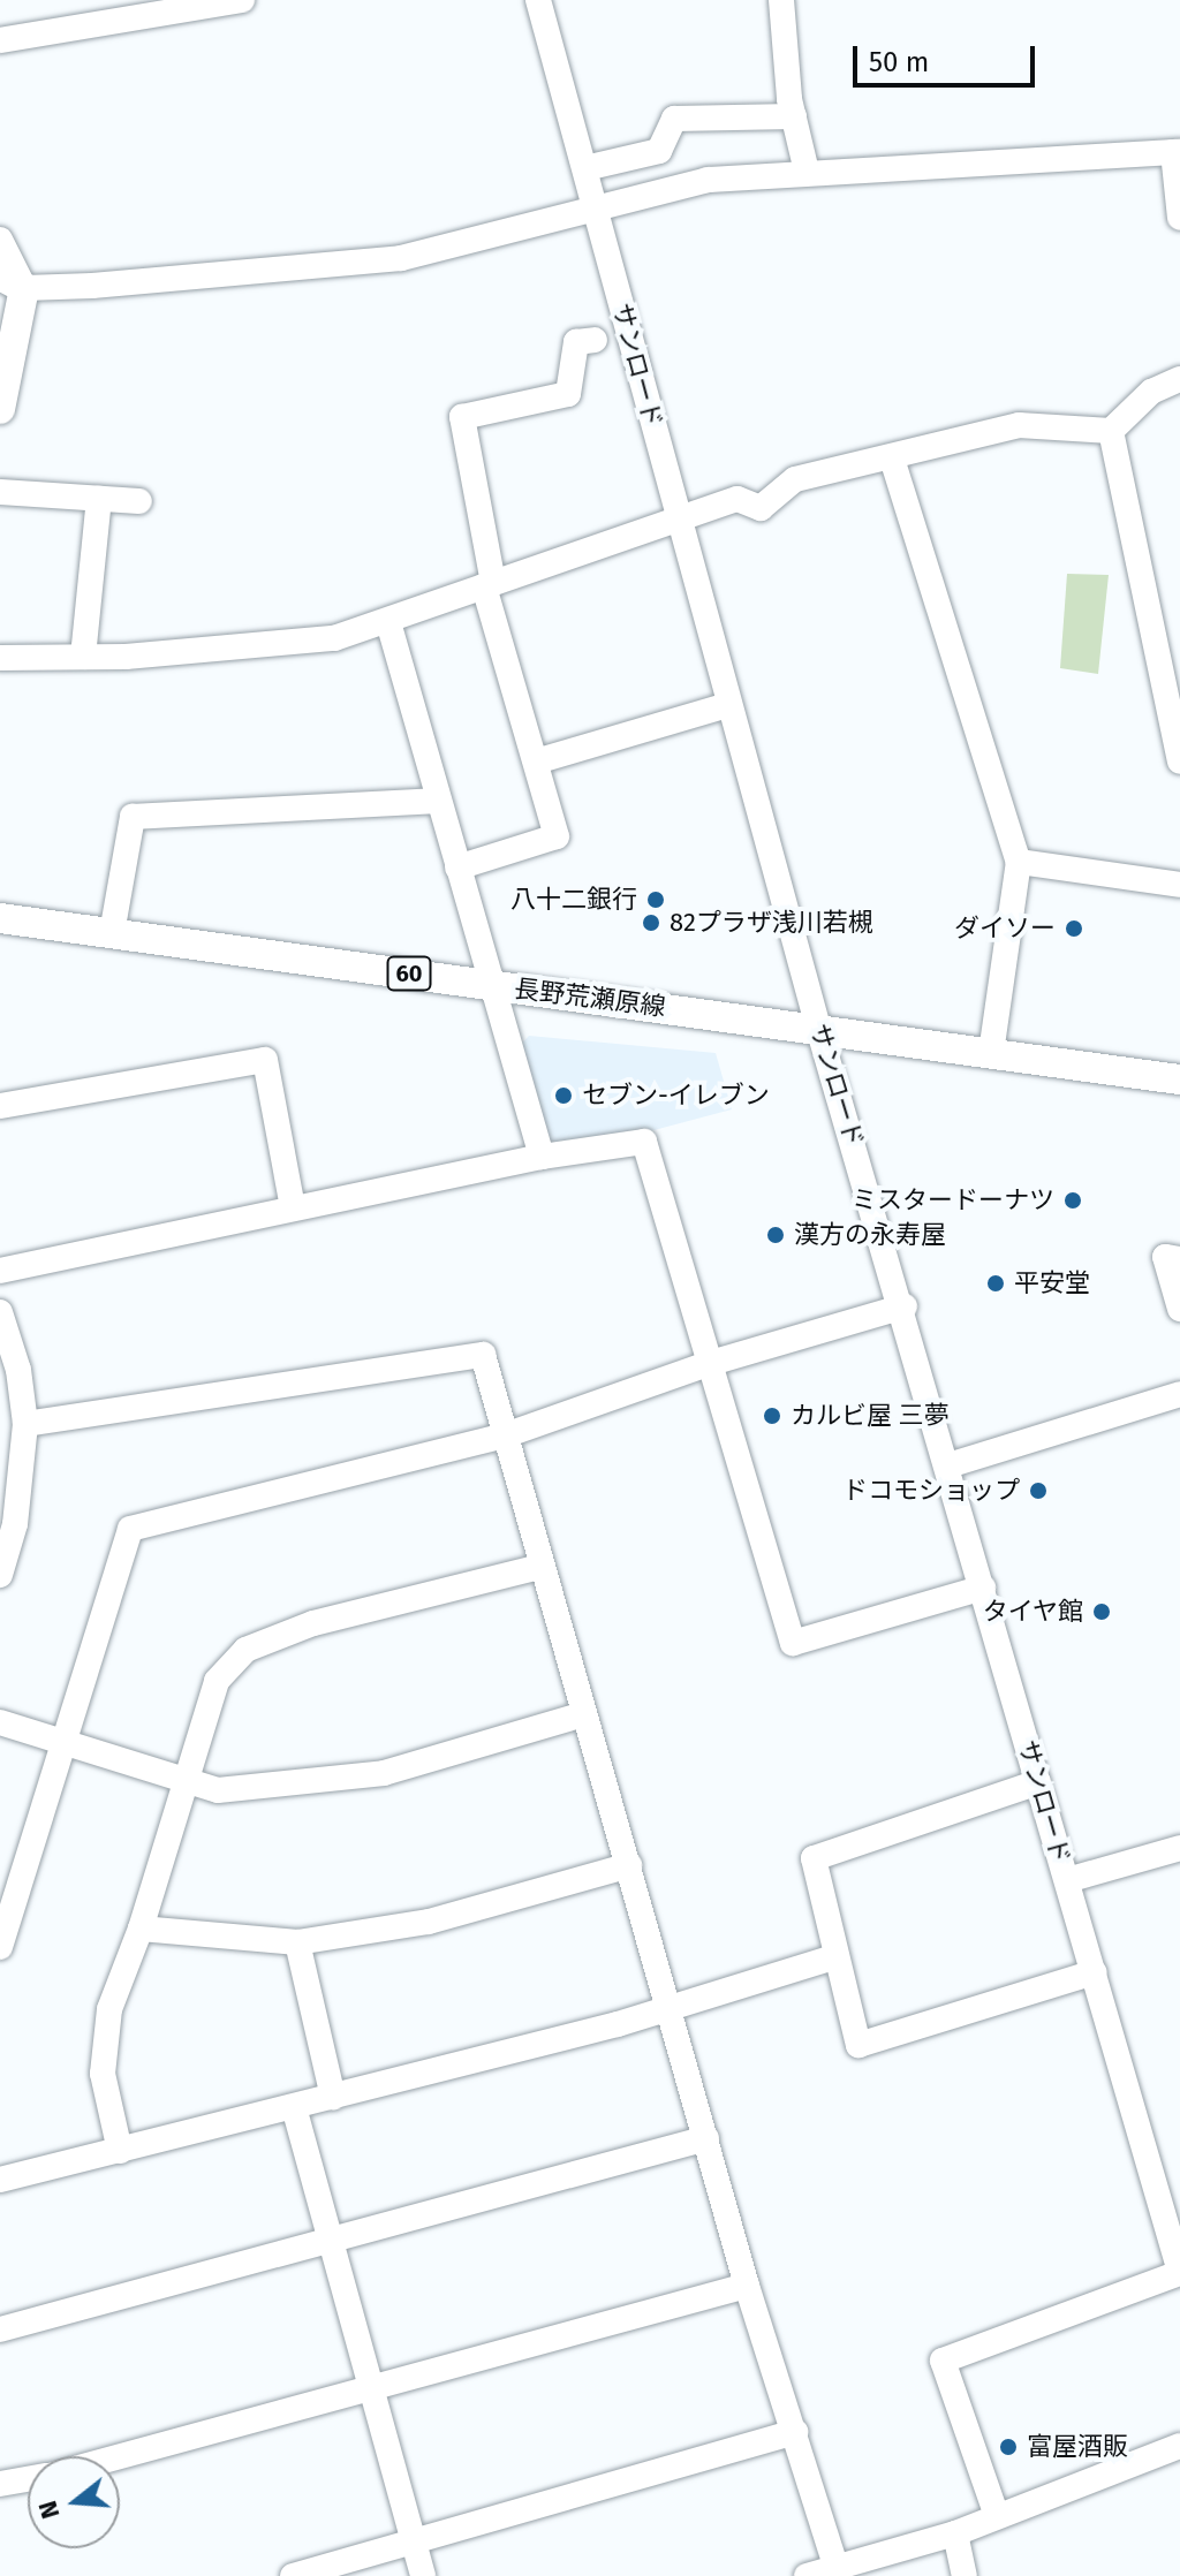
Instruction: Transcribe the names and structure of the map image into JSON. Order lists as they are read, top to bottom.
{
  "streets": {
    "main road": ["60", "長野荒瀬原線"],
    "street": ["サンロード"]
  },
  "crossings": [
    ["サンロード", "長野荒瀬原線"]
  ],
  "places": [
    "八十二銀行",
    "82プラザ浅川若槻",
    "ダイソー",
    "セブン-イレブン",
    "ミスタードーナツ",
    "漢方の永寿屋",
    "平安堂",
    "カルビ屋 三夢",
    "ドコモショップ",
    "タイヤ館",
    "富屋酒販"
  ],
  "scale_bar": "50 m",
  "north": "left"
}
